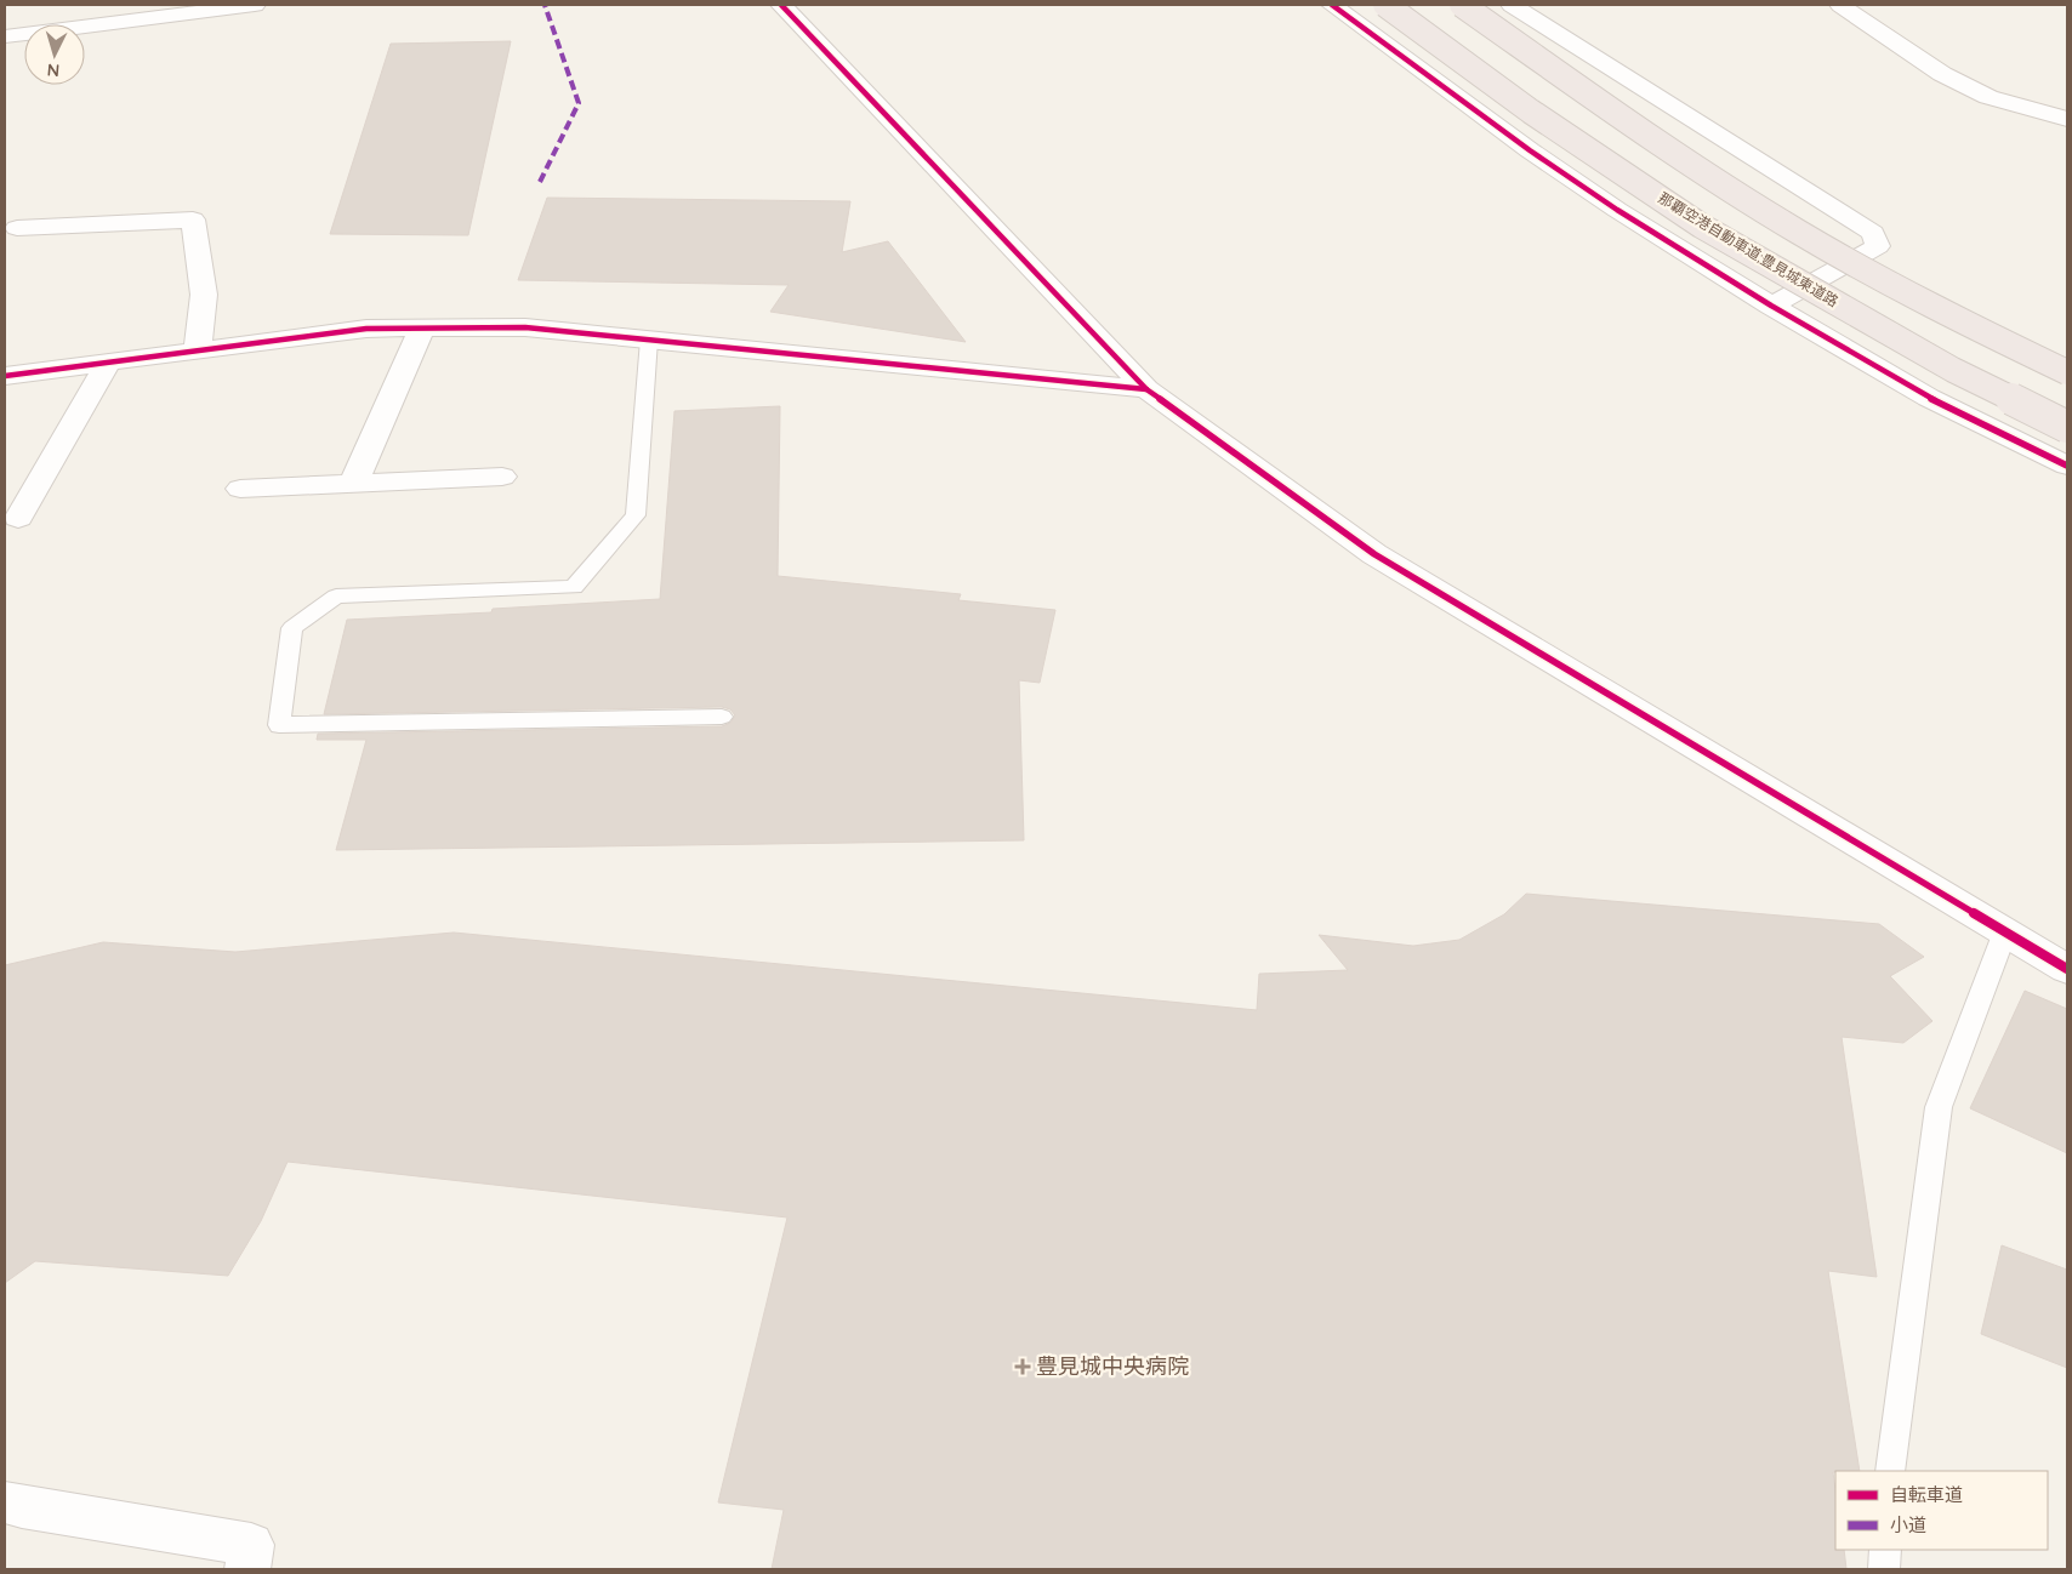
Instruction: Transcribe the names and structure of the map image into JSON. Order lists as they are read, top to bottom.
{
  "streets": {
    "highway": ["那覇空港自動車道;豊見城東道路"]
  },
  "places": {
    "health": ["豊見城中央病院"]
  },
  "legend": ["自転車道", "小道"],
  "north": "bottom"
}
